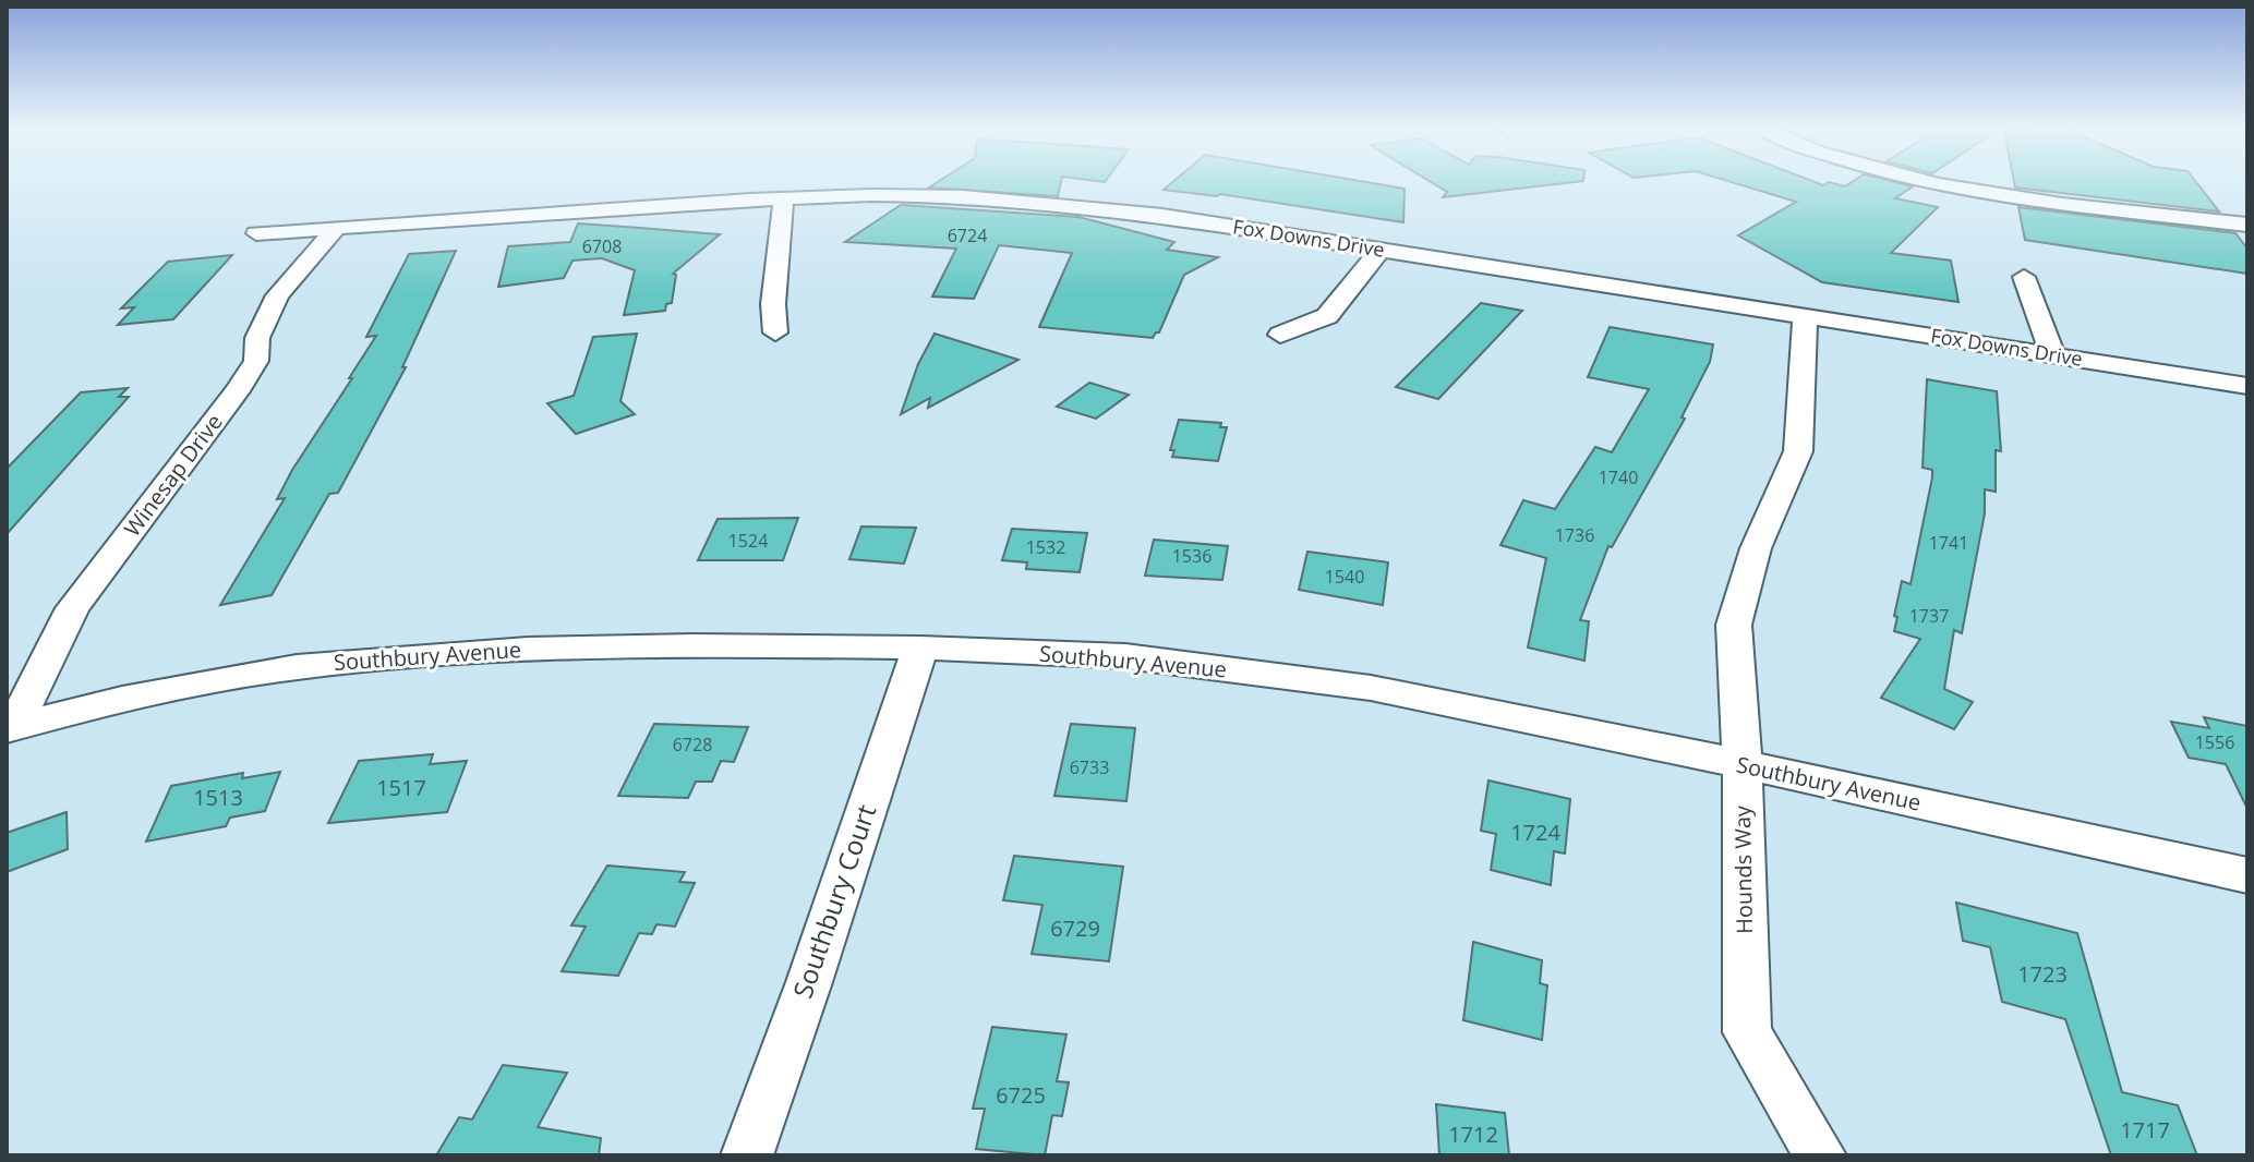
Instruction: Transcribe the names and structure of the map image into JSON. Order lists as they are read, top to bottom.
{
  "streets": {
    "street": [
      "Fox Downs Drive",
      "Winesap Drive",
      "Southbury Avenue",
      "Hounds Way",
      "Southbury Court"
    ]
  },
  "crossings": [
    ["Fox Downs Drive", "Winesap Drive"],
    ["Fox Downs Drive", "Hounds Way"],
    ["Winesap Drive", "Southbury Avenue"],
    ["Southbury Avenue", "Hounds Way"],
    ["Southbury Avenue", "Southbury Court"]
  ],
  "house_numbers": [
    "6724",
    "6708",
    "1740",
    "1736",
    "1524",
    "1741",
    "1532",
    "1536",
    "1540",
    "1737",
    "1556",
    "6728",
    "6733",
    "1517",
    "1513",
    "1724",
    "6729",
    "1723",
    "6725",
    "1717",
    "1712"
  ]
}
